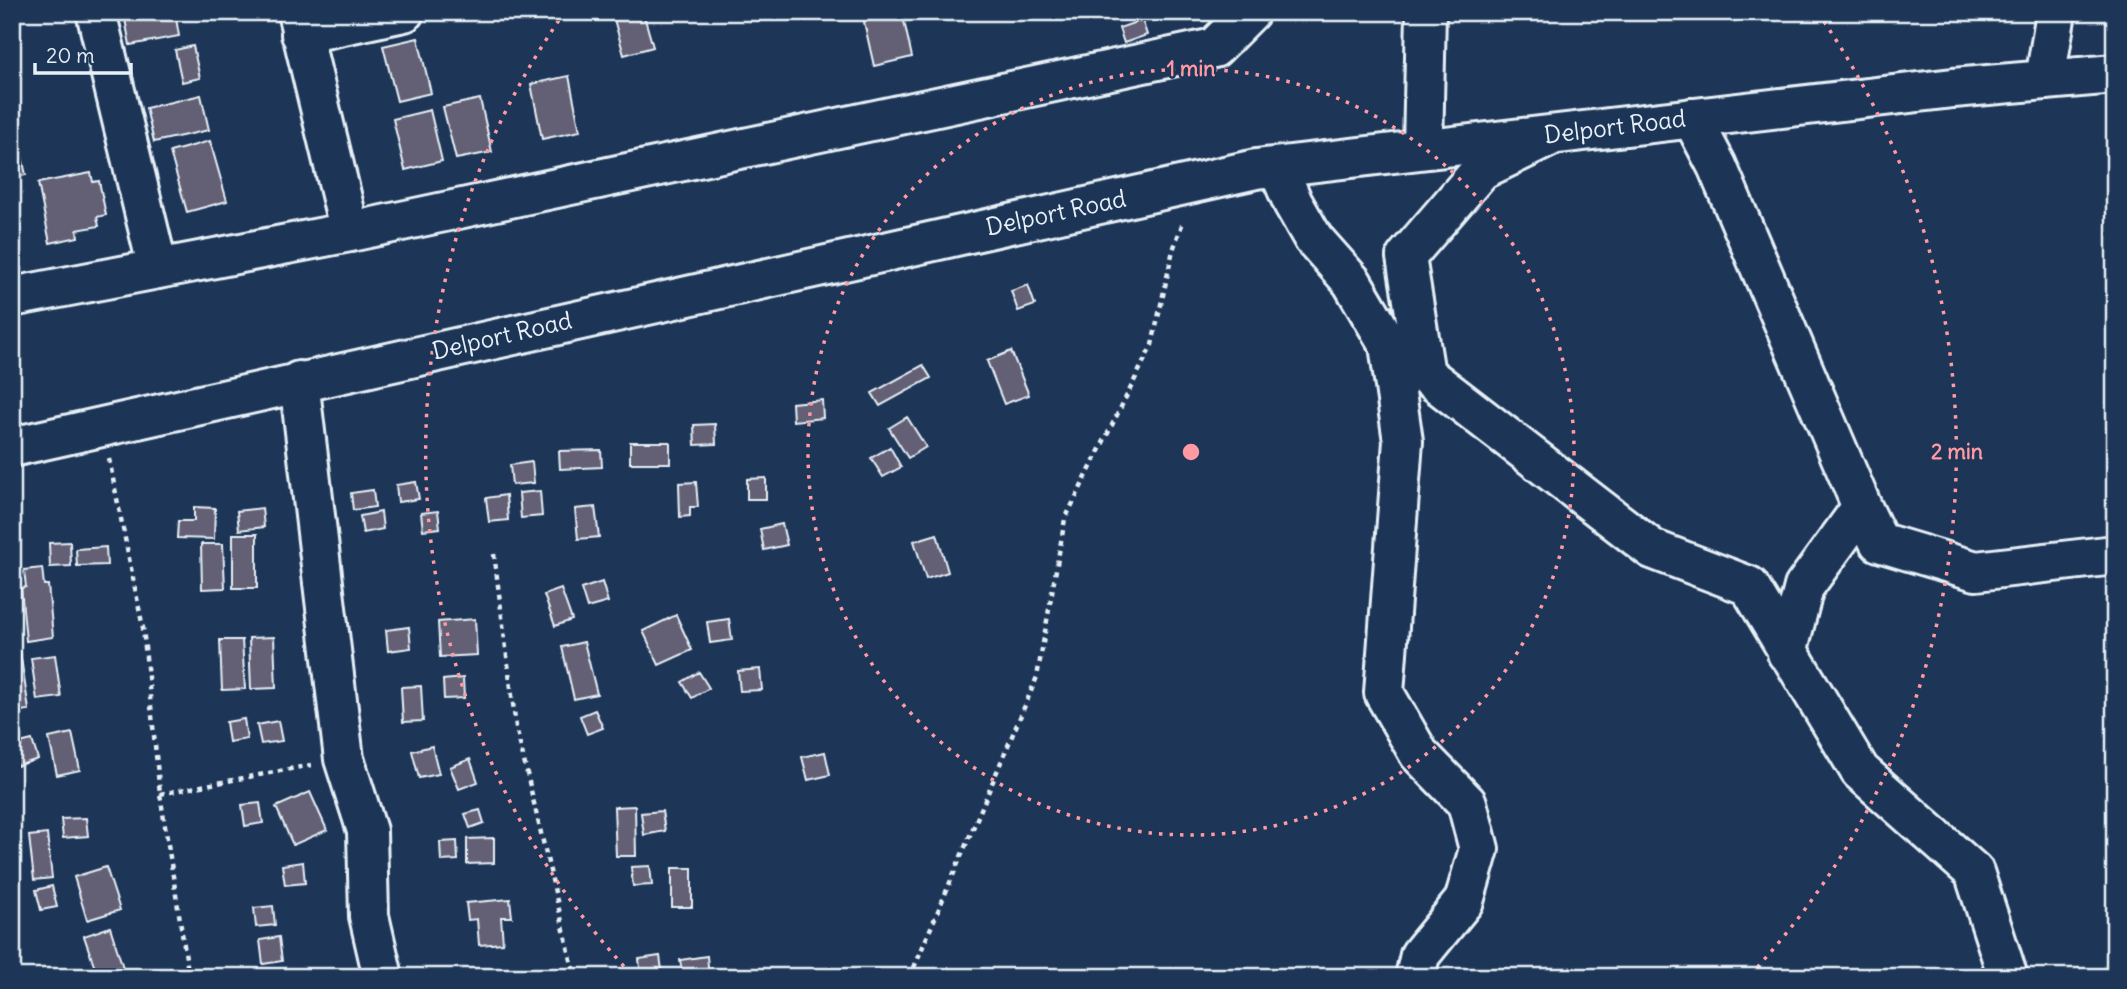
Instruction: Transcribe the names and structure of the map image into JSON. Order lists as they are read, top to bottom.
{
  "streets": {
    "street": ["Delport Road"]
  },
  "scale_bar": "20 m",
  "rings": ["1 min", "2 min"]
}
